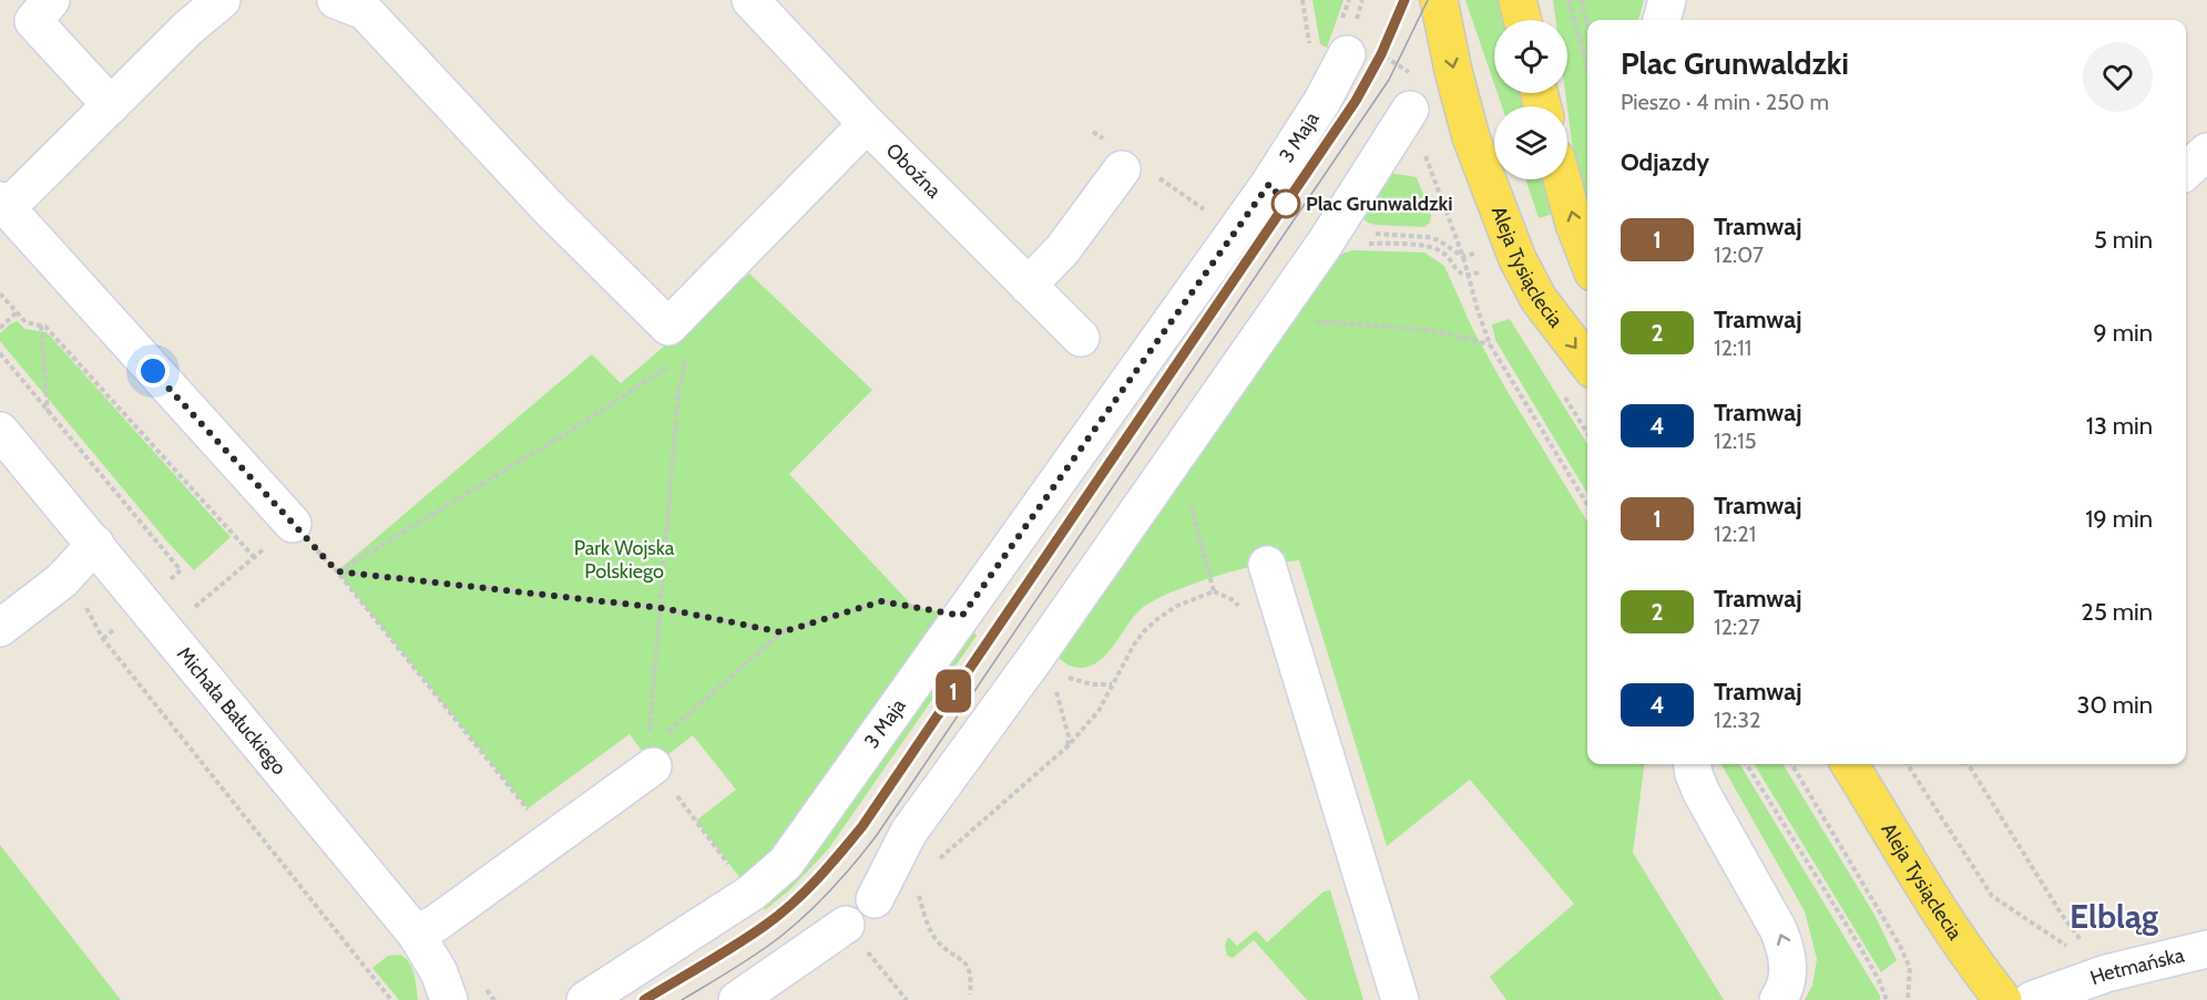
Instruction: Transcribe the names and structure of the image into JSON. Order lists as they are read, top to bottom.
{
  "streets": {
    "main road": ["Aleja Tysiąclecia"],
    "street": [
      "3 Maja",
      "Oboźna",
      "Michała Bałuckiego",
      "Hetmańska"
    ]
  },
  "one_way": ["Aleja Tysiąclecia"],
  "districts": ["Elbląg"],
  "parks": ["Park Wojska Polskiego"],
  "places": ["Plac Grunwaldzki"],
  "lines": ["tram line 1"],
  "page": {
    "on_map": "1",
    "heading": [
      ["Plac Grunwaldzki", "Pieszo · 4 min · 250 m"],
      "Odjazdy"
    ],
    "list": [
      {
        "mark": "1",
        "name": "Tramwaj",
        "note": "12:07",
        "value": "5 min"
      },
      {
        "mark": "2",
        "name": "Tramwaj",
        "note": "12:11",
        "value": "9 min"
      },
      {
        "mark": "4",
        "name": "Tramwaj",
        "note": "12:15",
        "value": "13 min"
      },
      {
        "mark": "1",
        "name": "Tramwaj",
        "note": "12:21",
        "value": "19 min"
      },
      {
        "mark": "2",
        "name": "Tramwaj",
        "note": "12:27",
        "value": "25 min"
      },
      {
        "mark": "4",
        "name": "Tramwaj",
        "note": "12:32",
        "value": "30 min"
      }
    ]
  }
}
